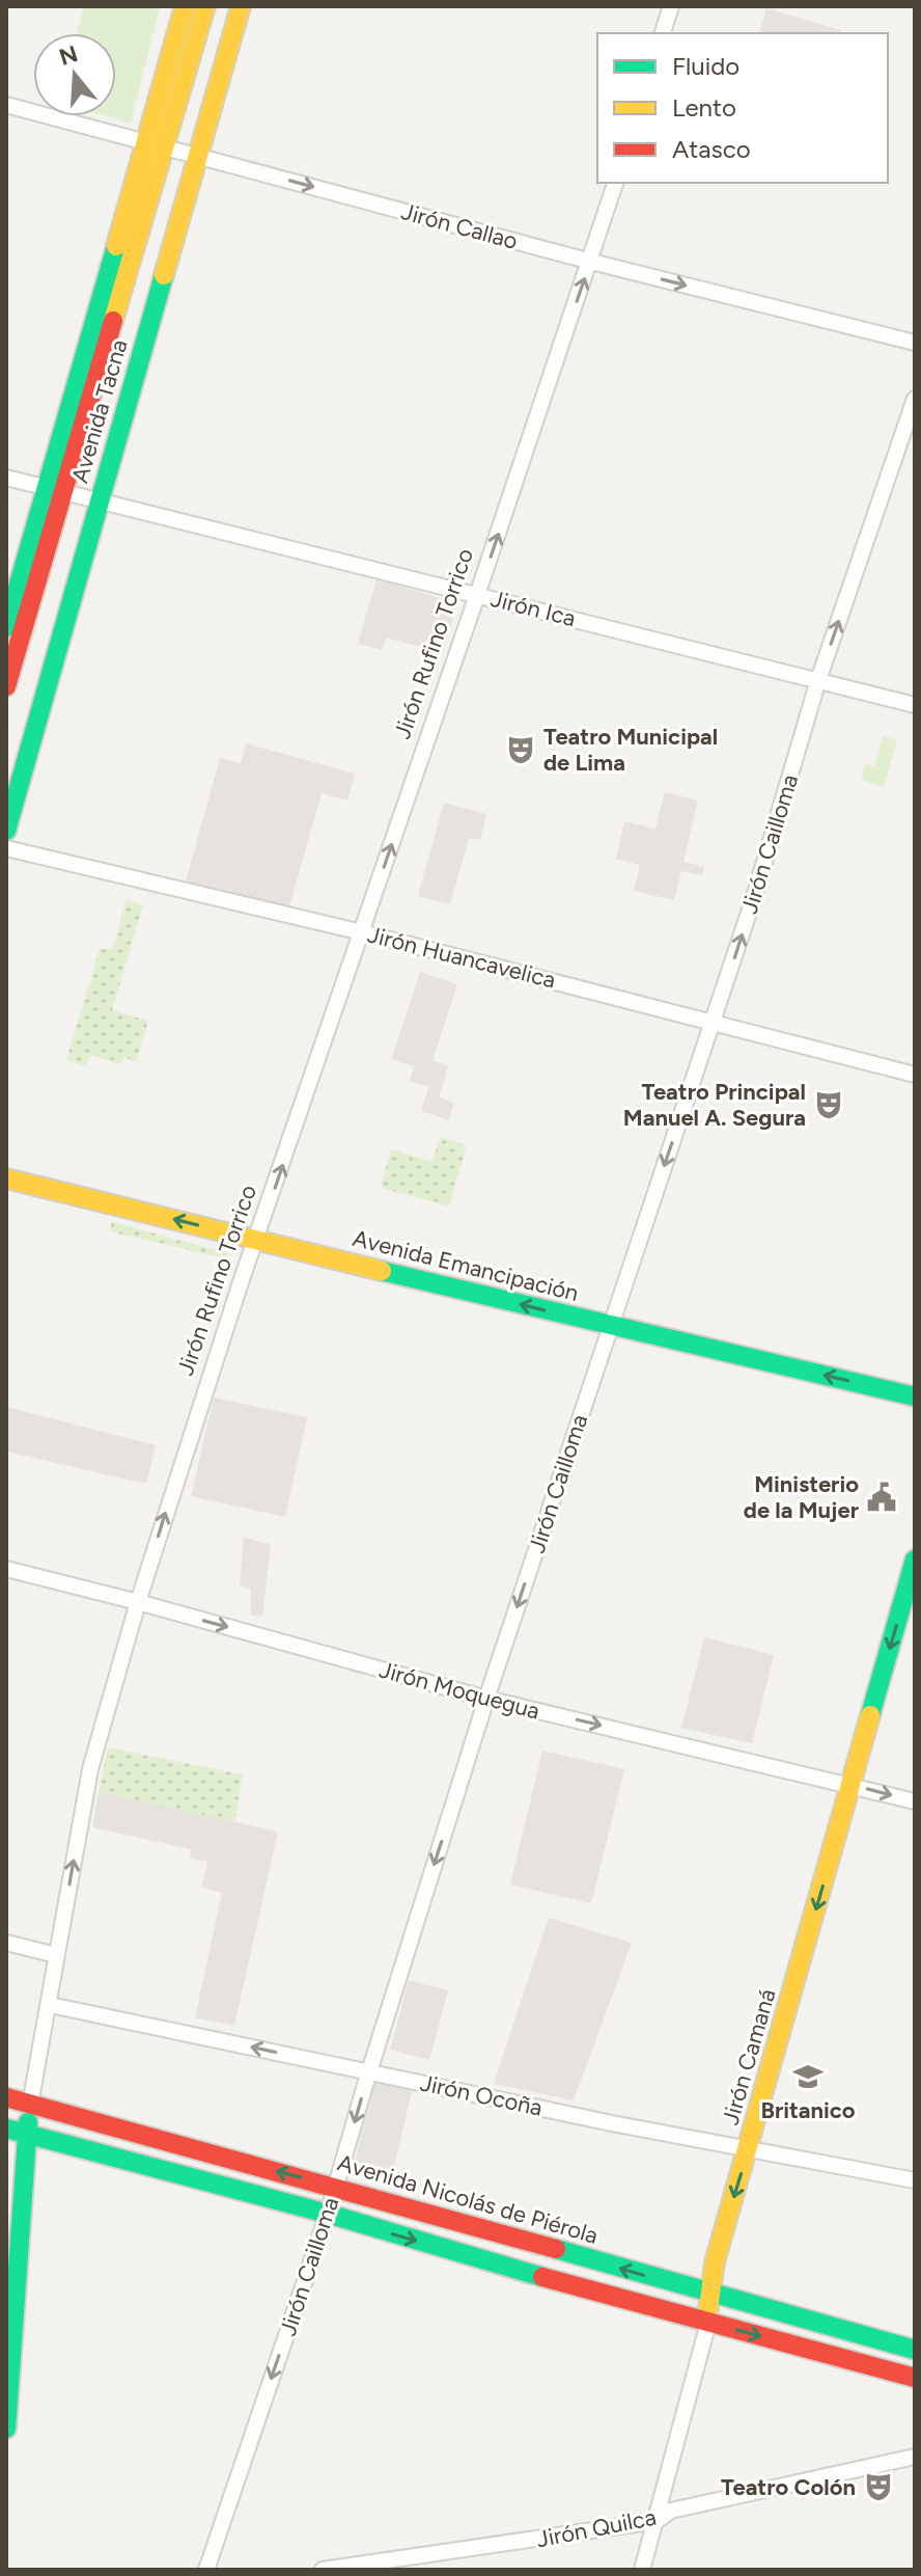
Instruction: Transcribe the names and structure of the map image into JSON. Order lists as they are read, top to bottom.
{
  "streets": {
    "main road": [
      "Avenida Tacna",
      "Jirón Rufino Torrico",
      "Avenida Emancipación",
      "Jirón Camaná",
      "Avenida Nicolás de Piérola"
    ],
    "street": [
      "Jirón Callao",
      "Jirón Ica",
      "Jirón Cailloma",
      "Jirón Huancavelica",
      "Jirón Moquegua",
      "Jirón Ocoña",
      "Jirón Quilca"
    ]
  },
  "crossings": [
    ["Jirón Callao", "Avenida Tacna"],
    ["Jirón Callao", "Jirón Rufino Torrico"],
    ["Avenida Tacna", "Jirón Ica"],
    ["Avenida Tacna", "Jirón Huancavelica"],
    ["Jirón Ica", "Jirón Rufino Torrico"],
    ["Jirón Ica", "Jirón Cailloma"],
    ["Jirón Rufino Torrico", "Jirón Huancavelica"],
    ["Jirón Rufino Torrico", "Avenida Emancipación"],
    ["Jirón Rufino Torrico", "Jirón Moquegua"],
    ["Jirón Rufino Torrico", "Jirón Ocoña"],
    ["Jirón Rufino Torrico", "Avenida Nicolás de Piérola"],
    ["Jirón Cailloma", "Jirón Huancavelica"],
    ["Jirón Cailloma", "Avenida Emancipación"],
    ["Jirón Cailloma", "Jirón Moquegua"],
    ["Jirón Cailloma", "Jirón Ocoña"],
    ["Jirón Cailloma", "Avenida Nicolás de Piérola"],
    ["Jirón Moquegua", "Jirón Camaná"],
    ["Jirón Camaná", "Jirón Ocoña"],
    ["Jirón Camaná", "Avenida Nicolás de Piérola"],
    ["Jirón Camaná", "Jirón Quilca"]
  ],
  "one_way": [
    "Jirón Callao",
    "Jirón Rufino Torrico",
    "Avenida Emancipación",
    "Jirón Moquegua",
    "Jirón Camaná",
    "Jirón Ocoña"
  ],
  "places": {
    "theatre": ["Teatro Municipal de Lima", "Teatro Principal Manuel A. Segura", "Teatro Colón"],
    "public building": ["Ministerio de la Mujer"],
    "school or university": ["Britanico"]
  },
  "legend": ["Fluido", "Lento", "Atasco"],
  "north": "top"
}
